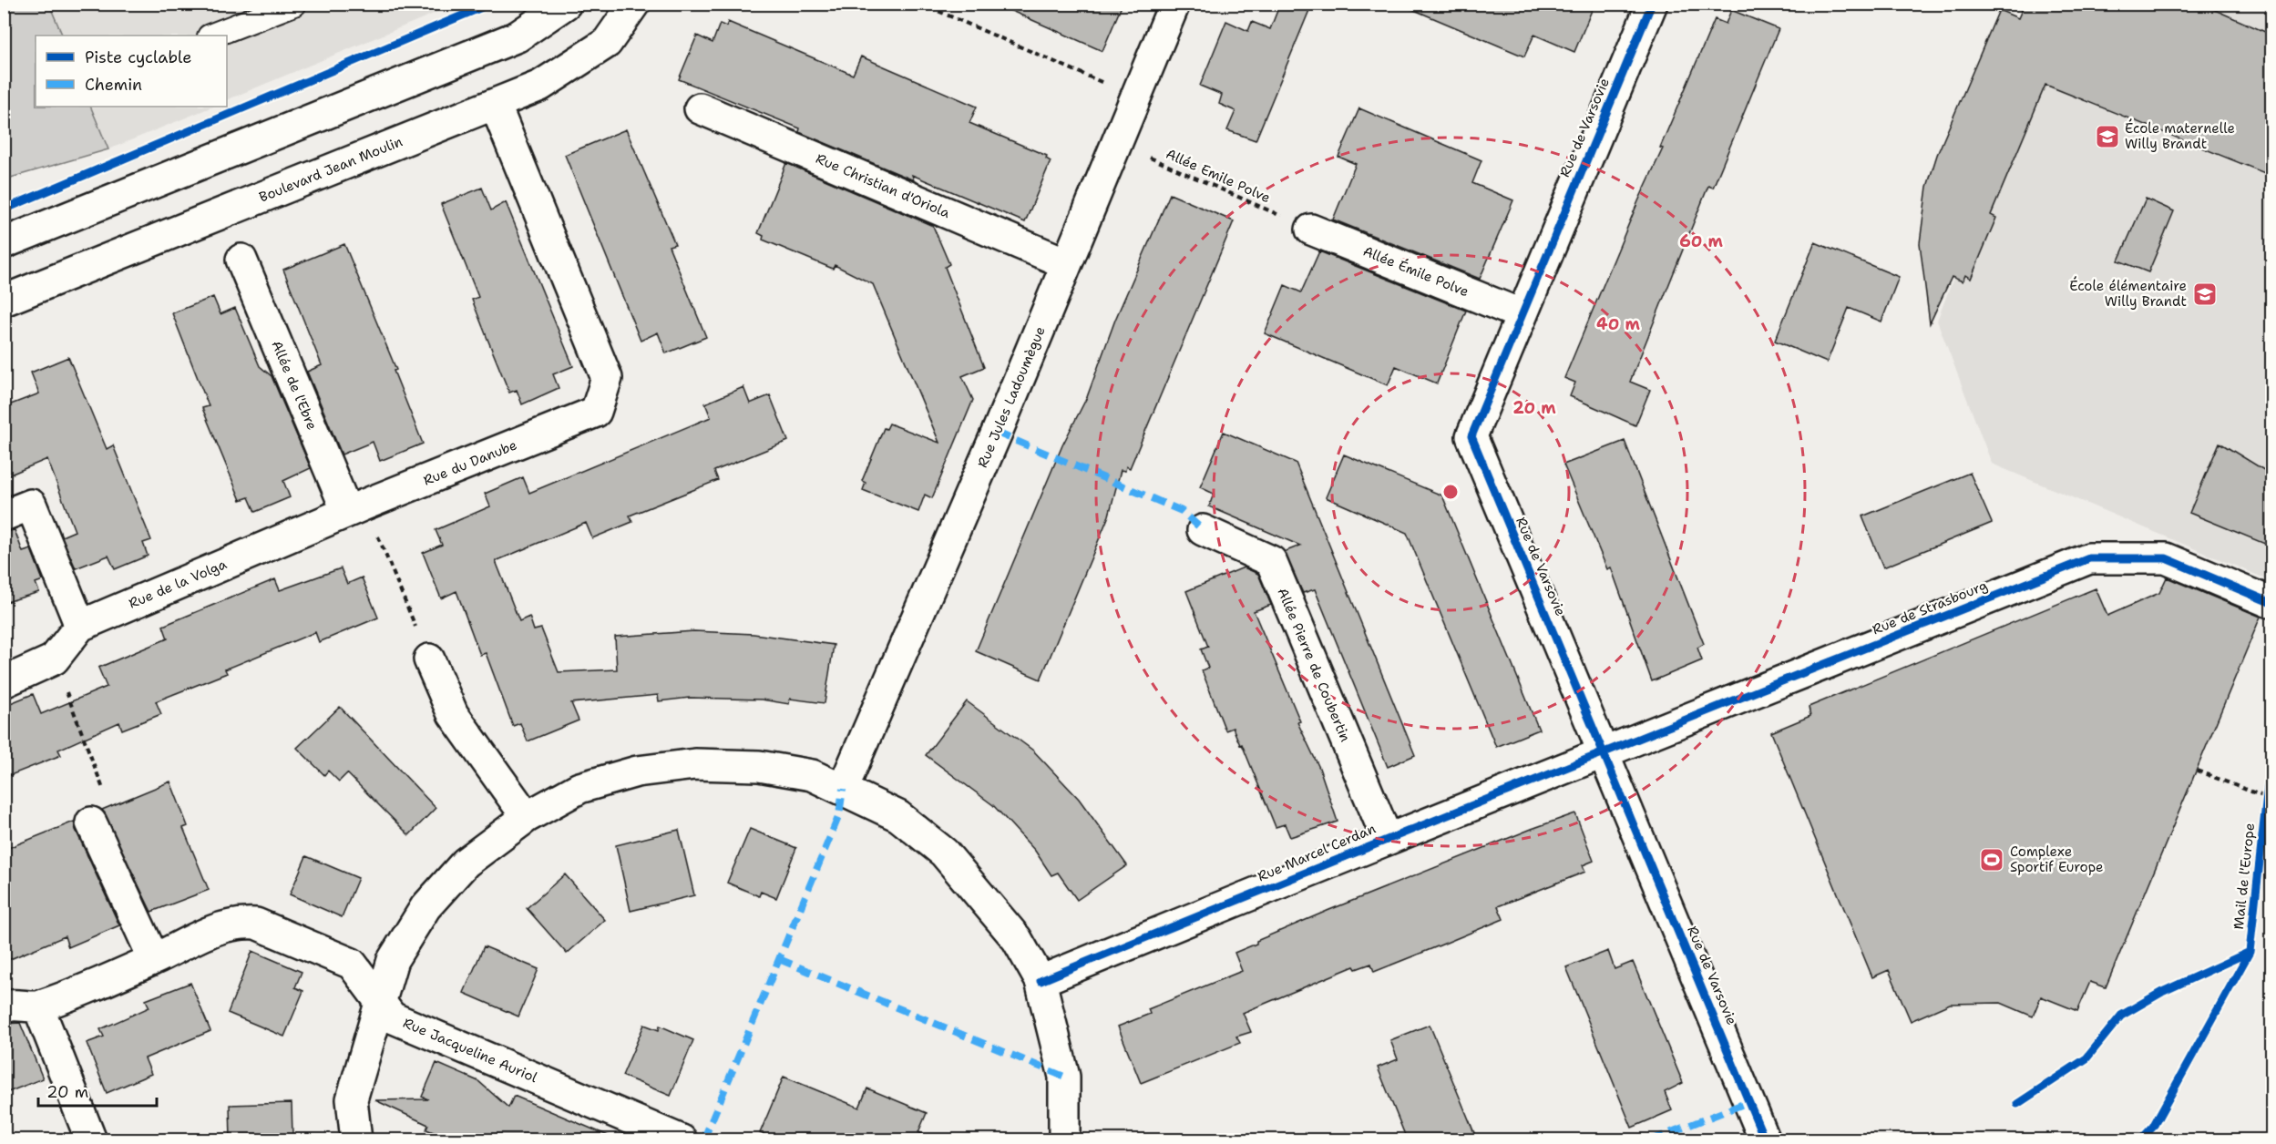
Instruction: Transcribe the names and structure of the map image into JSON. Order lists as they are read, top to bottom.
{
  "streets": {
    "street": [
      "Rue de Varsovie",
      "Boulevard Jean Moulin",
      "Rue Christian d'Oriola",
      "Allée Émile Polve",
      "Allée de l'Ebre",
      "Rue Jules Ladoumègue",
      "Rue du Danube",
      "Rue de la Volga",
      "Rue de Strasbourg",
      "Allée Pierre de Coubertin",
      "Rue Marcel Cerdan",
      "Rue Jacqueline Auriol"
    ],
    "path": ["Allée Emile Polve"],
    "cycle path": ["Mail de l'Europe"]
  },
  "crossings": [
    ["Rue de Varsovie", "Allée Émile Polve"],
    ["Rue de Varsovie", "Rue de Strasbourg"],
    ["Rue de Varsovie", "Rue Marcel Cerdan"],
    ["Boulevard Jean Moulin", "Rue du Danube"],
    ["Allée Emile Polve", "Allée Émile Polve"],
    ["Allée Emile Polve", "Rue Jules Ladoumègue"],
    ["Rue Christian d'Oriola", "Rue Jules Ladoumègue"],
    ["Allée de l'Ebre", "Rue du Danube"],
    ["Allée de l'Ebre", "Rue de la Volga"],
    ["Rue du Danube", "Rue de la Volga"],
    ["Rue de Strasbourg", "Rue Marcel Cerdan"],
    ["Allée Pierre de Coubertin", "Rue Marcel Cerdan"]
  ],
  "places": {
    "school or university": ["École maternelle Willy Brandt", "École élémentaire Willy Brandt"],
    "sports": ["Complexe Sportif Europe"]
  },
  "legend": ["Piste cyclable", "Chemin"],
  "scale_bar": "20 m",
  "rings": ["60 m", "40 m", "20 m"]
}
